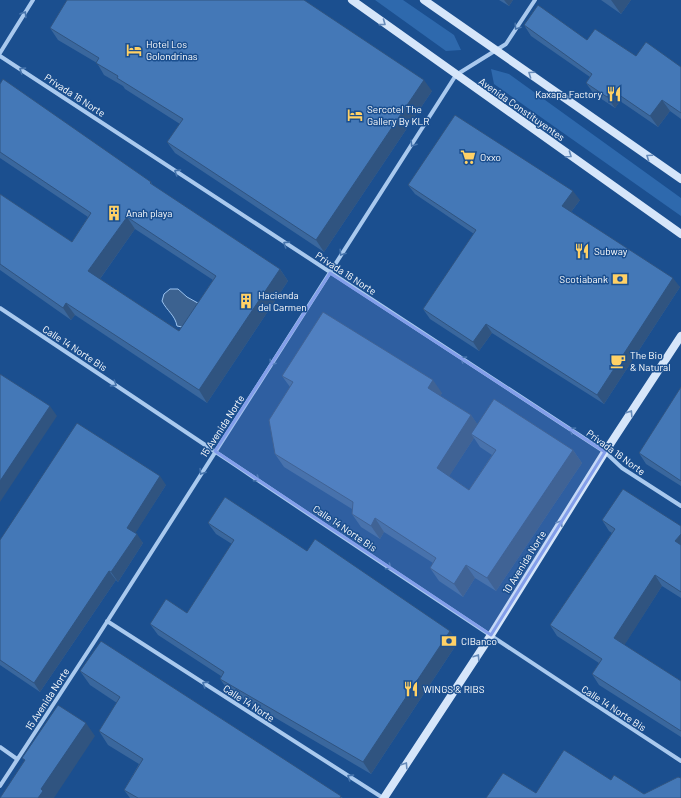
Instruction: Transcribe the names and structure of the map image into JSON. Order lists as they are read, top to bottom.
{
  "streets": {
    "main road": ["Avenida Constituyentes", "10 Avenida Norte"],
    "street": [
      "Privada 16 Norte",
      "Calle 14 Norte Bis",
      "15 Avenida Norte",
      "Calle 14 Norte"
    ]
  },
  "crossings": [
    ["Privada 16 Norte", "15 Avenida Norte"],
    ["Privada 16 Norte", "10 Avenida Norte"],
    ["Avenida Constituyentes", "15 Avenida Norte"],
    ["Calle 14 Norte Bis", "15 Avenida Norte"],
    ["Calle 14 Norte Bis", "10 Avenida Norte"],
    ["15 Avenida Norte", "Calle 14 Norte"],
    ["10 Avenida Norte", "Calle 14 Norte"]
  ],
  "one_way": [
    "Privada 16 Norte",
    "Calle 14 Norte Bis",
    "15 Avenida Norte",
    "10 Avenida Norte",
    "Calle 14 Norte"
  ],
  "places": {
    "hotel": ["Hotel Los Golondrinas", "Sercotel The Gallery By KLR"],
    "restaurant": ["Kaxapa Factory", "Subway", "WINGS & RIBS"],
    "supermarket": ["Oxxo"],
    "building": ["Anah playa", "Hacienda del Carmen"],
    "bank": ["Scotiabank", "CIBanco"],
    "cafe": ["The Bio & Natural"]
  }
}
